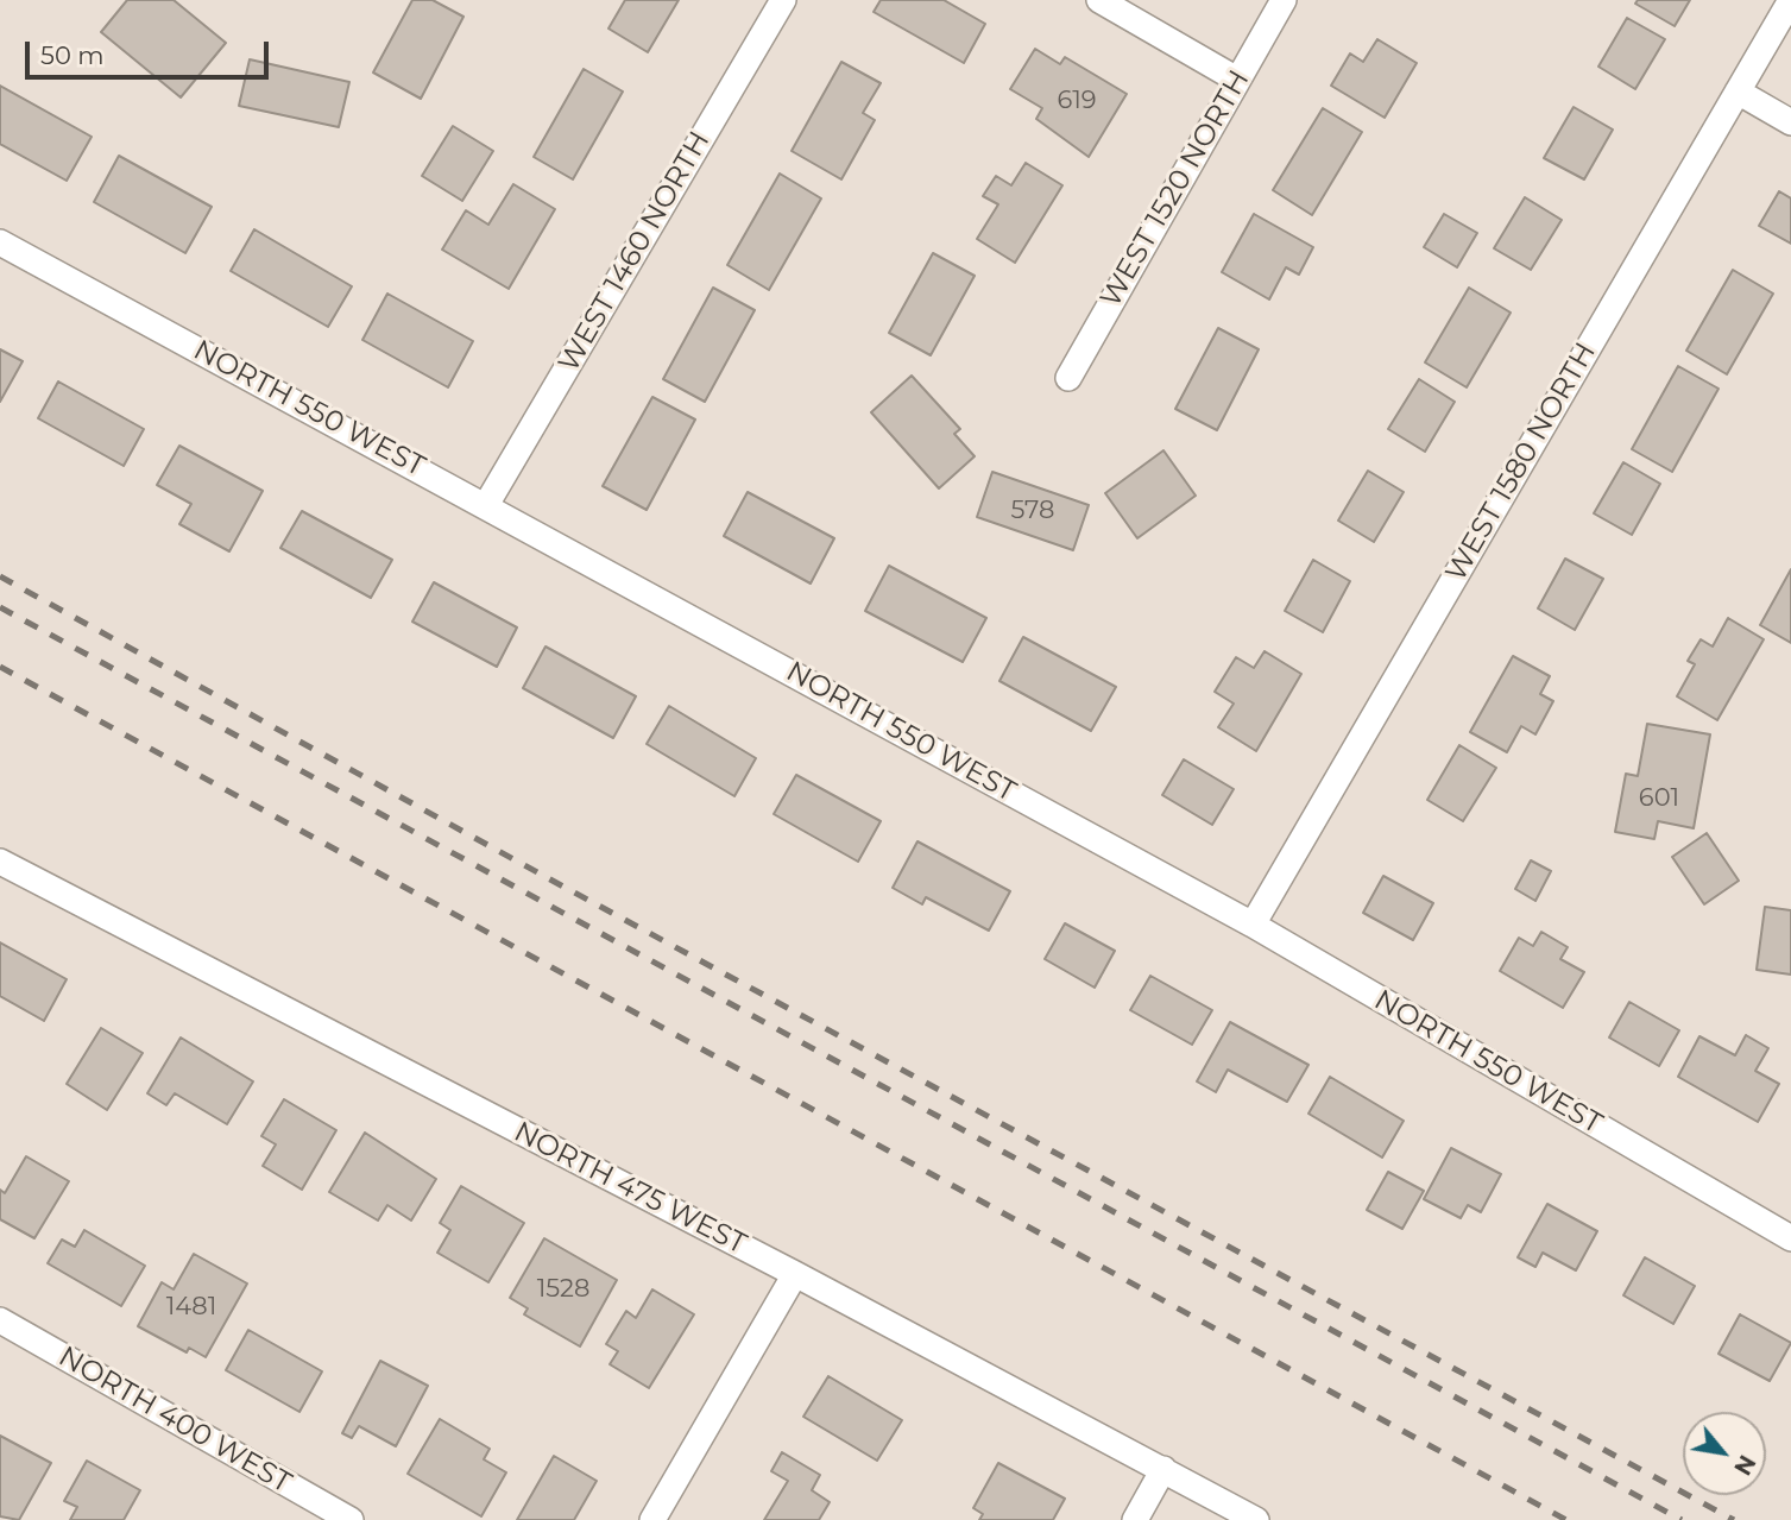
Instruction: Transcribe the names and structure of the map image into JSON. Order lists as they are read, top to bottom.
{
  "streets": {
    "street": [
      "WEST 1520 NORTH",
      "WEST 1460 NORTH",
      "NORTH 550 WEST",
      "WEST 1580 NORTH",
      "NORTH 475 WEST",
      "NORTH 400 WEST"
    ]
  },
  "crossings": [
    ["WEST 1460 NORTH", "NORTH 550 WEST"],
    ["NORTH 550 WEST", "WEST 1580 NORTH"]
  ],
  "house_numbers": [
    "619",
    "578",
    "601",
    "1528",
    "1481"
  ],
  "scale_bar": "50 m",
  "north": "bottom right"
}
